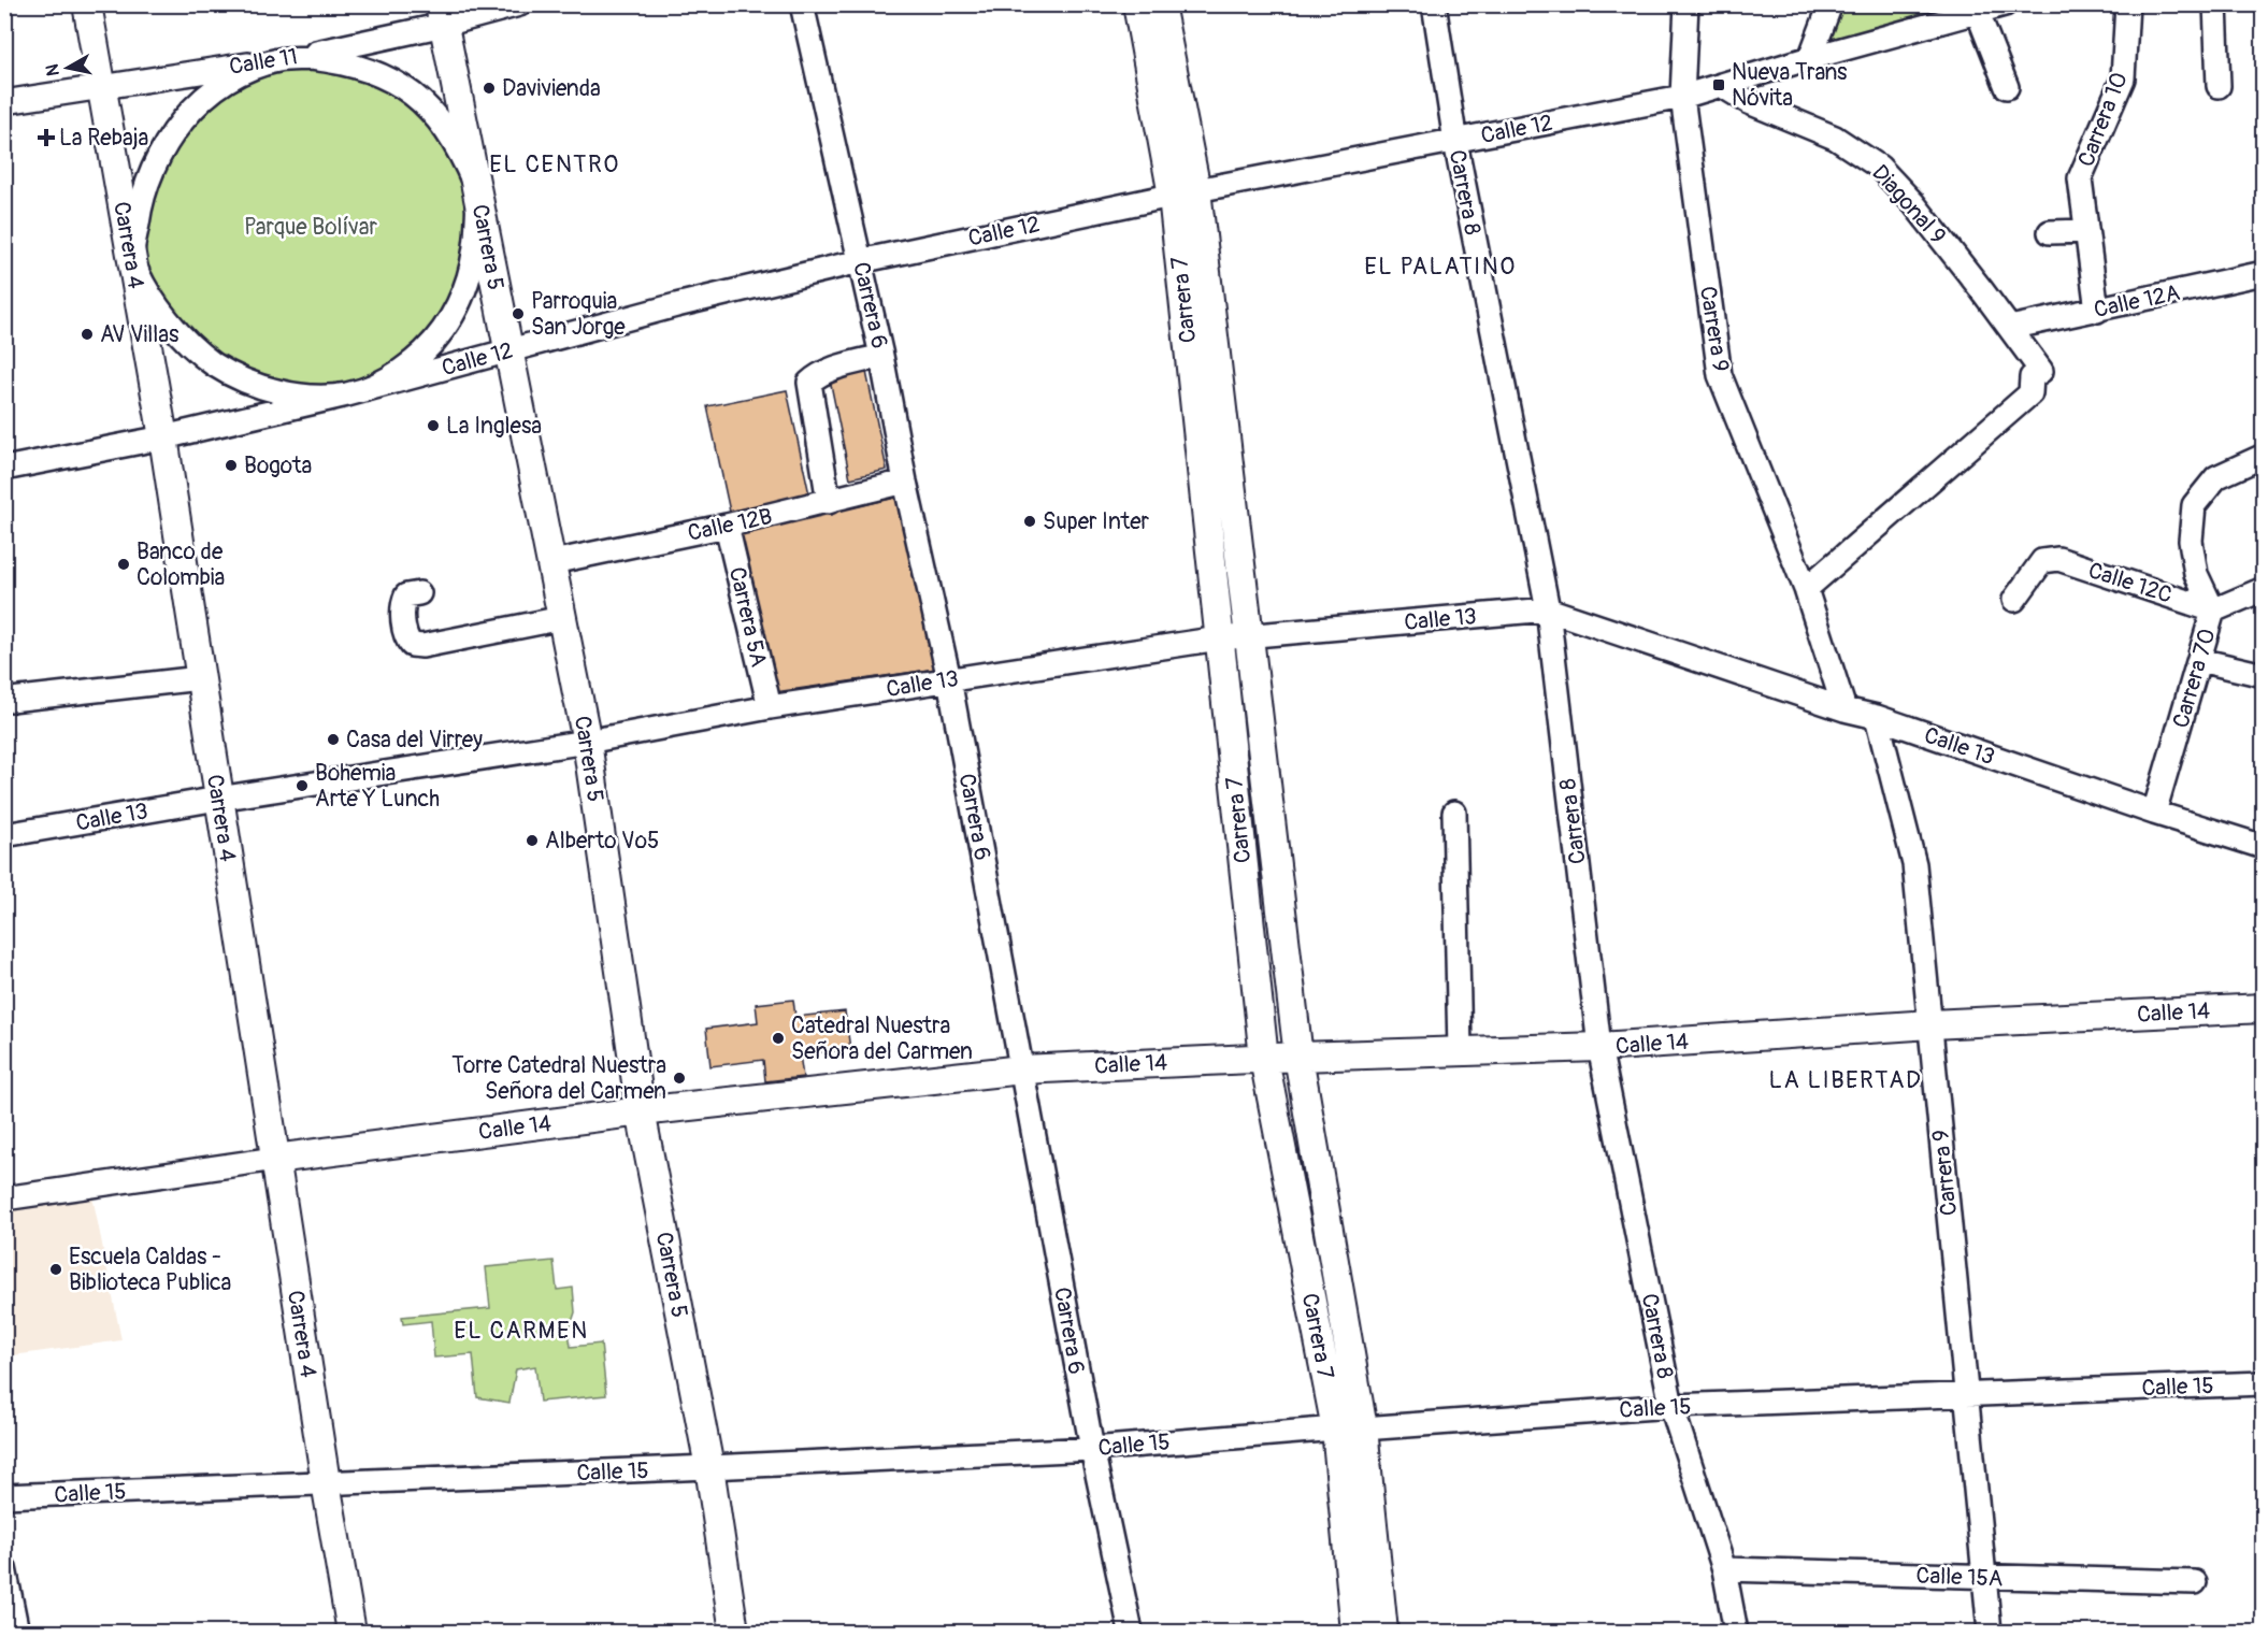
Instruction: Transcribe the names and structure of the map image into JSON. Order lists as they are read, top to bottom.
{
  "streets": {
    "main road": [
      "Carrera 4",
      "Carrera 5",
      "Carrera 7",
      "Calle 14"
    ],
    "street": [
      "Calle 11",
      "Carrera 10",
      "Calle 12",
      "Carrera 8",
      "Diagonal 9",
      "Calle 12A",
      "Carrera 6",
      "Carrera 9",
      "Calle 12B",
      "Calle 12C",
      "Carrera 5A",
      "Calle 13",
      "Carrera 70",
      "Calle 15",
      "Calle 15A"
    ]
  },
  "crossings": [
    ["Calle 11", "Carrera 4"],
    ["Calle 11", "Carrera 5"],
    ["Carrera 10", "Calle 12A"],
    ["Calle 12", "Carrera 8"],
    ["Calle 12", "Diagonal 9"],
    ["Calle 12", "Carrera 4"],
    ["Calle 12", "Carrera 5"],
    ["Calle 12", "Carrera 7"],
    ["Calle 12", "Carrera 6"],
    ["Calle 12", "Carrera 9"],
    ["Carrera 8", "Calle 13"],
    ["Carrera 8", "Calle 14"],
    ["Carrera 8", "Calle 15"],
    ["Carrera 8", "Calle 15A"],
    ["Diagonal 9", "Calle 12A"],
    ["Diagonal 9", "Carrera 9"],
    ["Carrera 4", "Calle 13"],
    ["Carrera 4", "Calle 14"],
    ["Carrera 4", "Calle 15"],
    ["Carrera 5", "Calle 12B"],
    ["Carrera 5", "Calle 13"],
    ["Carrera 5", "Calle 14"],
    ["Carrera 5", "Calle 15"],
    ["Carrera 7", "Calle 13"],
    ["Carrera 7", "Calle 14"],
    ["Carrera 7", "Calle 15"],
    ["Carrera 6", "Calle 12B"],
    ["Carrera 6", "Calle 13"],
    ["Carrera 6", "Calle 14"],
    ["Carrera 6", "Calle 15"],
    ["Carrera 9", "Calle 13"],
    ["Carrera 9", "Calle 14"],
    ["Carrera 9", "Calle 15"],
    ["Carrera 9", "Calle 15A"],
    ["Calle 12B", "Carrera 5A"],
    ["Calle 12C", "Carrera 70"],
    ["Carrera 5A", "Calle 13"],
    ["Calle 13", "Carrera 70"]
  ],
  "districts": [
    "EL CENTRO",
    "EL PALATINO",
    "LA LIBERTAD",
    "EL CARMEN"
  ],
  "parks": ["Parque Bolívar"],
  "places": {
    "transit": ["Nueva Trans Nóvita"],
    "other": [
      "Davivienda",
      "Parroquia San Jorge",
      "AV Villas",
      "La Inglesa",
      "Bogota",
      "Super Inter",
      "Banco de Colombia",
      "Casa del Virrey",
      "Bohemia Arte Y Lunch",
      "Alberto Vo5",
      "Catedral Nuestra Señora del Carmen",
      "Torre Catedral Nuestra Señora del Carmen",
      "Escuela Caldas - Biblioteca Publica"
    ],
    "health": ["La Rebaja"]
  },
  "north": "left"
}
